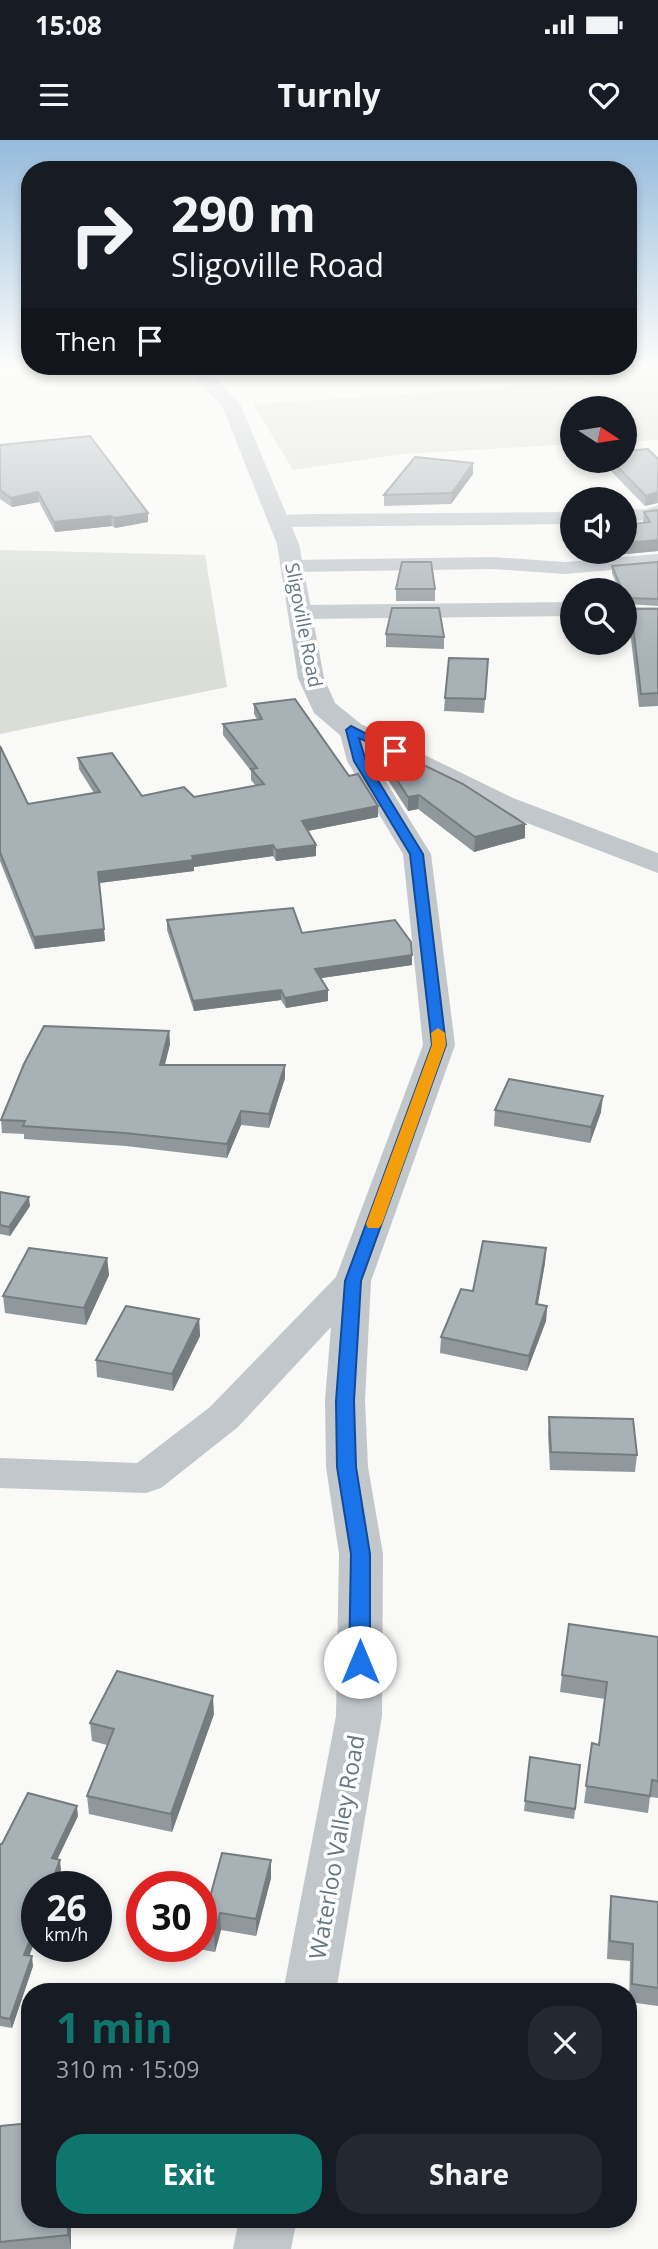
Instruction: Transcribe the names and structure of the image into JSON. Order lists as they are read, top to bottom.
{
  "streets": {
    "street": ["Sligoville Road", "Waterloo Valley Road"]
  },
  "crossings": [
    ["Sligoville Road", "Waterloo Valley Road"]
  ],
  "north": "right",
  "page": {
    "status": "15:08",
    "header": "Turnly",
    "turn": ["290 m", "Sligoville Road"],
    "then": "Then",
    "speed": "26 km/h",
    "limit": "30",
    "heading": ["1 min", "310 m · 15:09"],
    "buttons": ["Exit", "Share"]
  }
}
